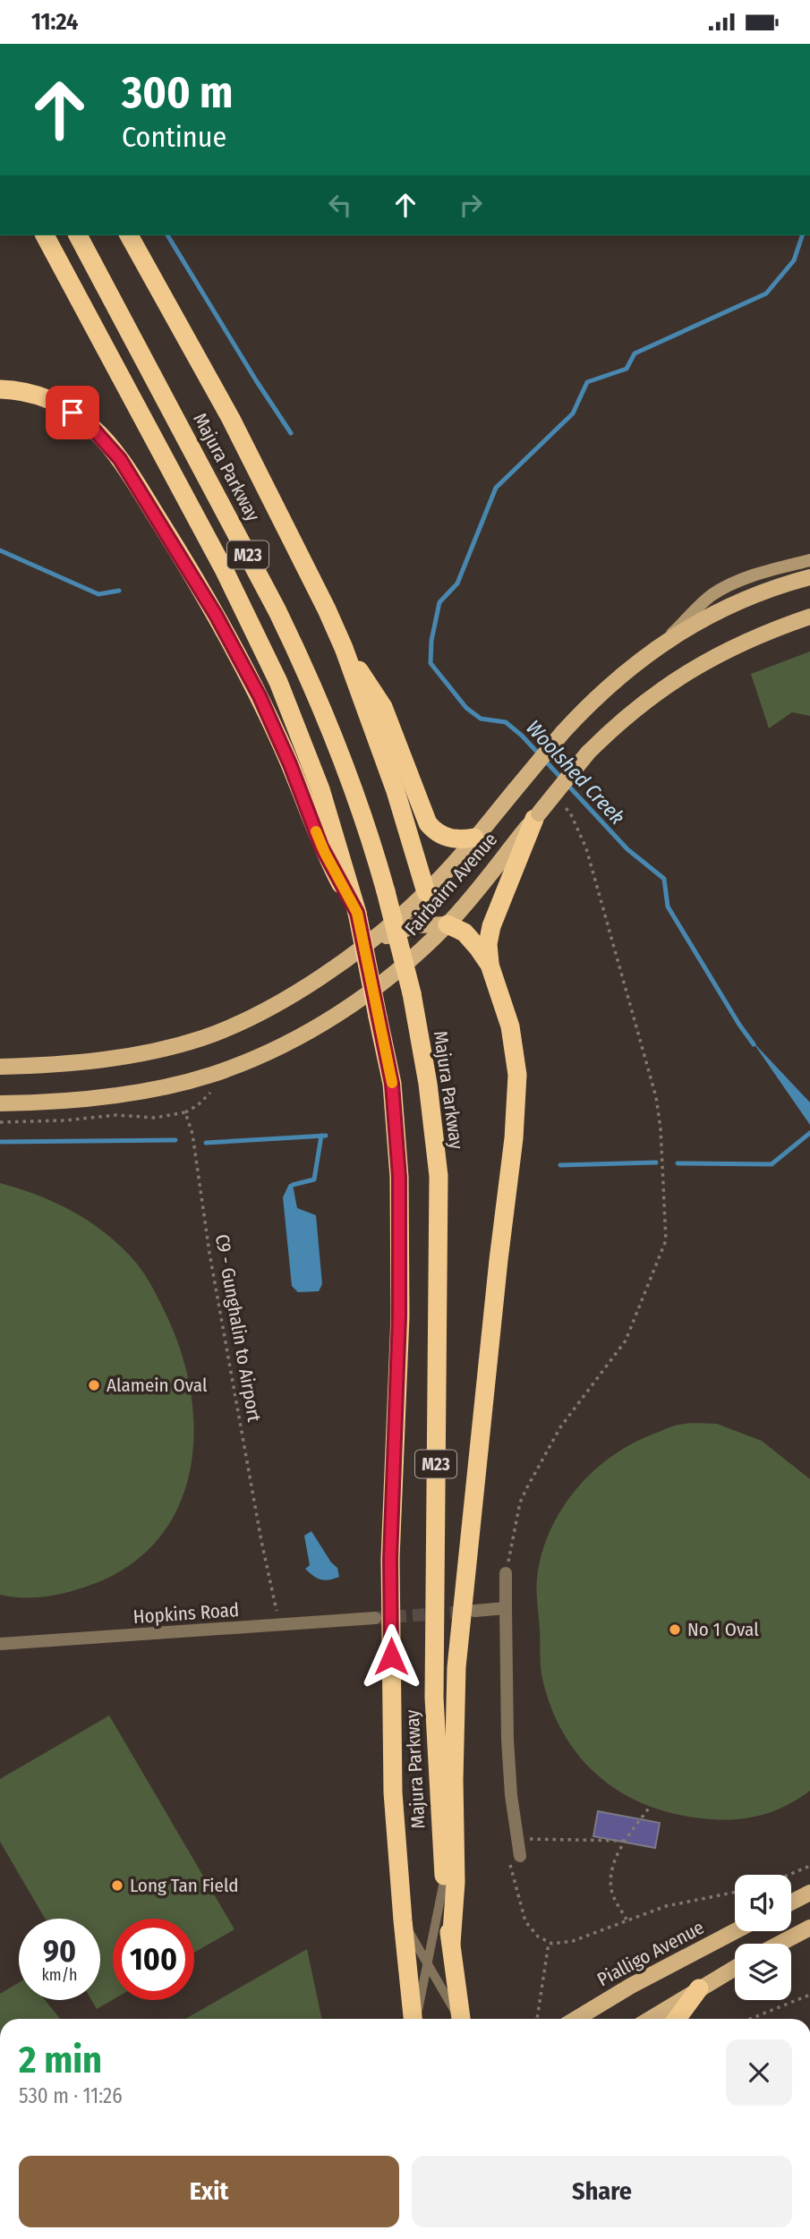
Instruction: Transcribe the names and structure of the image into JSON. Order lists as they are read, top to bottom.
{
  "streets": {
    "highway": ["Majura Parkway", "M23"],
    "main road": ["Fairbairn Avenue", "Pialligo Avenue"],
    "street": ["Hopkins Road"],
    "path": ["C9 - Gunghalin to Airport"]
  },
  "crossings": [
    ["C9 - Gunghalin to Airport", "Hopkins Road"]
  ],
  "water": ["Woolshed Creek"],
  "places": ["Alamein Oval", "No 1 Oval", "Long Tan Field"],
  "page": {
    "status": "11:24",
    "turn": ["300 m", "Continue"],
    "speed": "90 km/h",
    "limit": "100",
    "heading": ["2 min", "530 m · 11:26"],
    "buttons": ["Exit", "Share"]
  }
}
